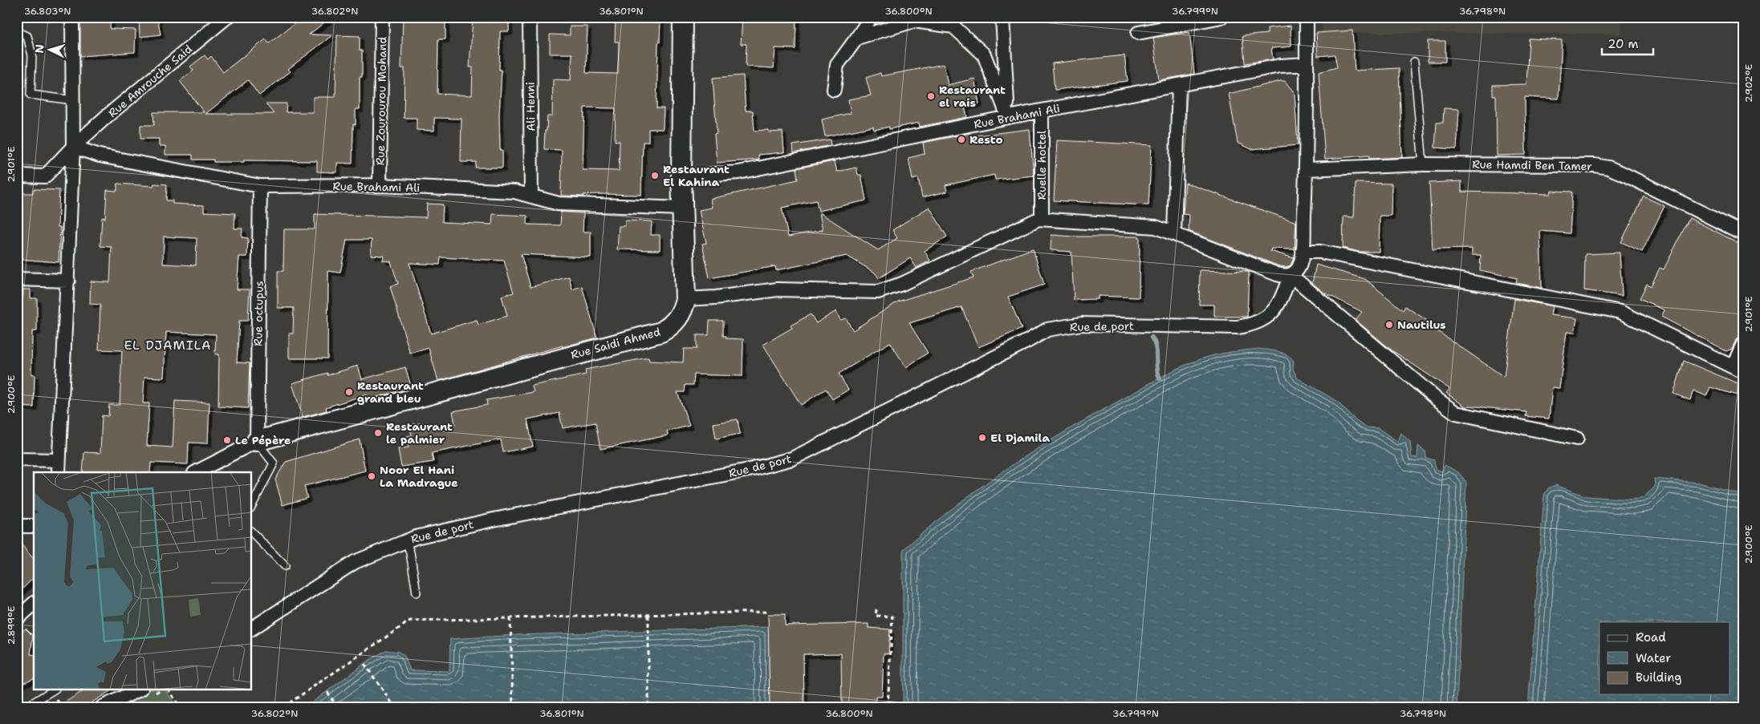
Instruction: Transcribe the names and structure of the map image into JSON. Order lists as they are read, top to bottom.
{
  "streets": {
    "street": [
      "Rue Amrouche Said",
      "Rue Zourourou Mohand",
      "Ali Henni",
      "Rue Brahami Ali",
      "Ruelle hottel",
      "Rue Hamdi Ben Tamer",
      "Rue octupus",
      "Rue de port",
      "Rue Saidi Ahmed"
    ]
  },
  "crossings": [
    ["Rue Amrouche Said", "Rue Brahami Ali"],
    ["Rue Zourourou Mohand", "Rue Brahami Ali"],
    ["Ali Henni", "Rue Brahami Ali"],
    ["Rue Brahami Ali", "Ruelle hottel"],
    ["Rue Brahami Ali", "Rue octupus"],
    ["Rue Brahami Ali", "Rue de port"],
    ["Rue Brahami Ali", "Rue Saidi Ahmed"],
    ["Rue Hamdi Ben Tamer", "Rue de port"],
    ["Rue octupus", "Rue Saidi Ahmed"]
  ],
  "districts": ["EL DJAMILA"],
  "places": [
    "Restaurant el rais",
    "Resto",
    "Restaurant El Kahina",
    "Nautilus",
    "Restaurant grand bleu",
    "Restaurant le palmier",
    "El Djamila",
    "Le Pépère",
    "Noor El Hani La Madrague"
  ],
  "legend": ["Road", "Water", "Building"],
  "scale_bar": "20 m",
  "north": "left",
  "coordinates": [
    "36.803°N",
    "36.802°N",
    "36.801°N",
    "36.800°N",
    "36.799°N",
    "36.798°N",
    "2.902°E",
    "2.901°E",
    "2.900°E",
    "2.899°E"
  ]
}
